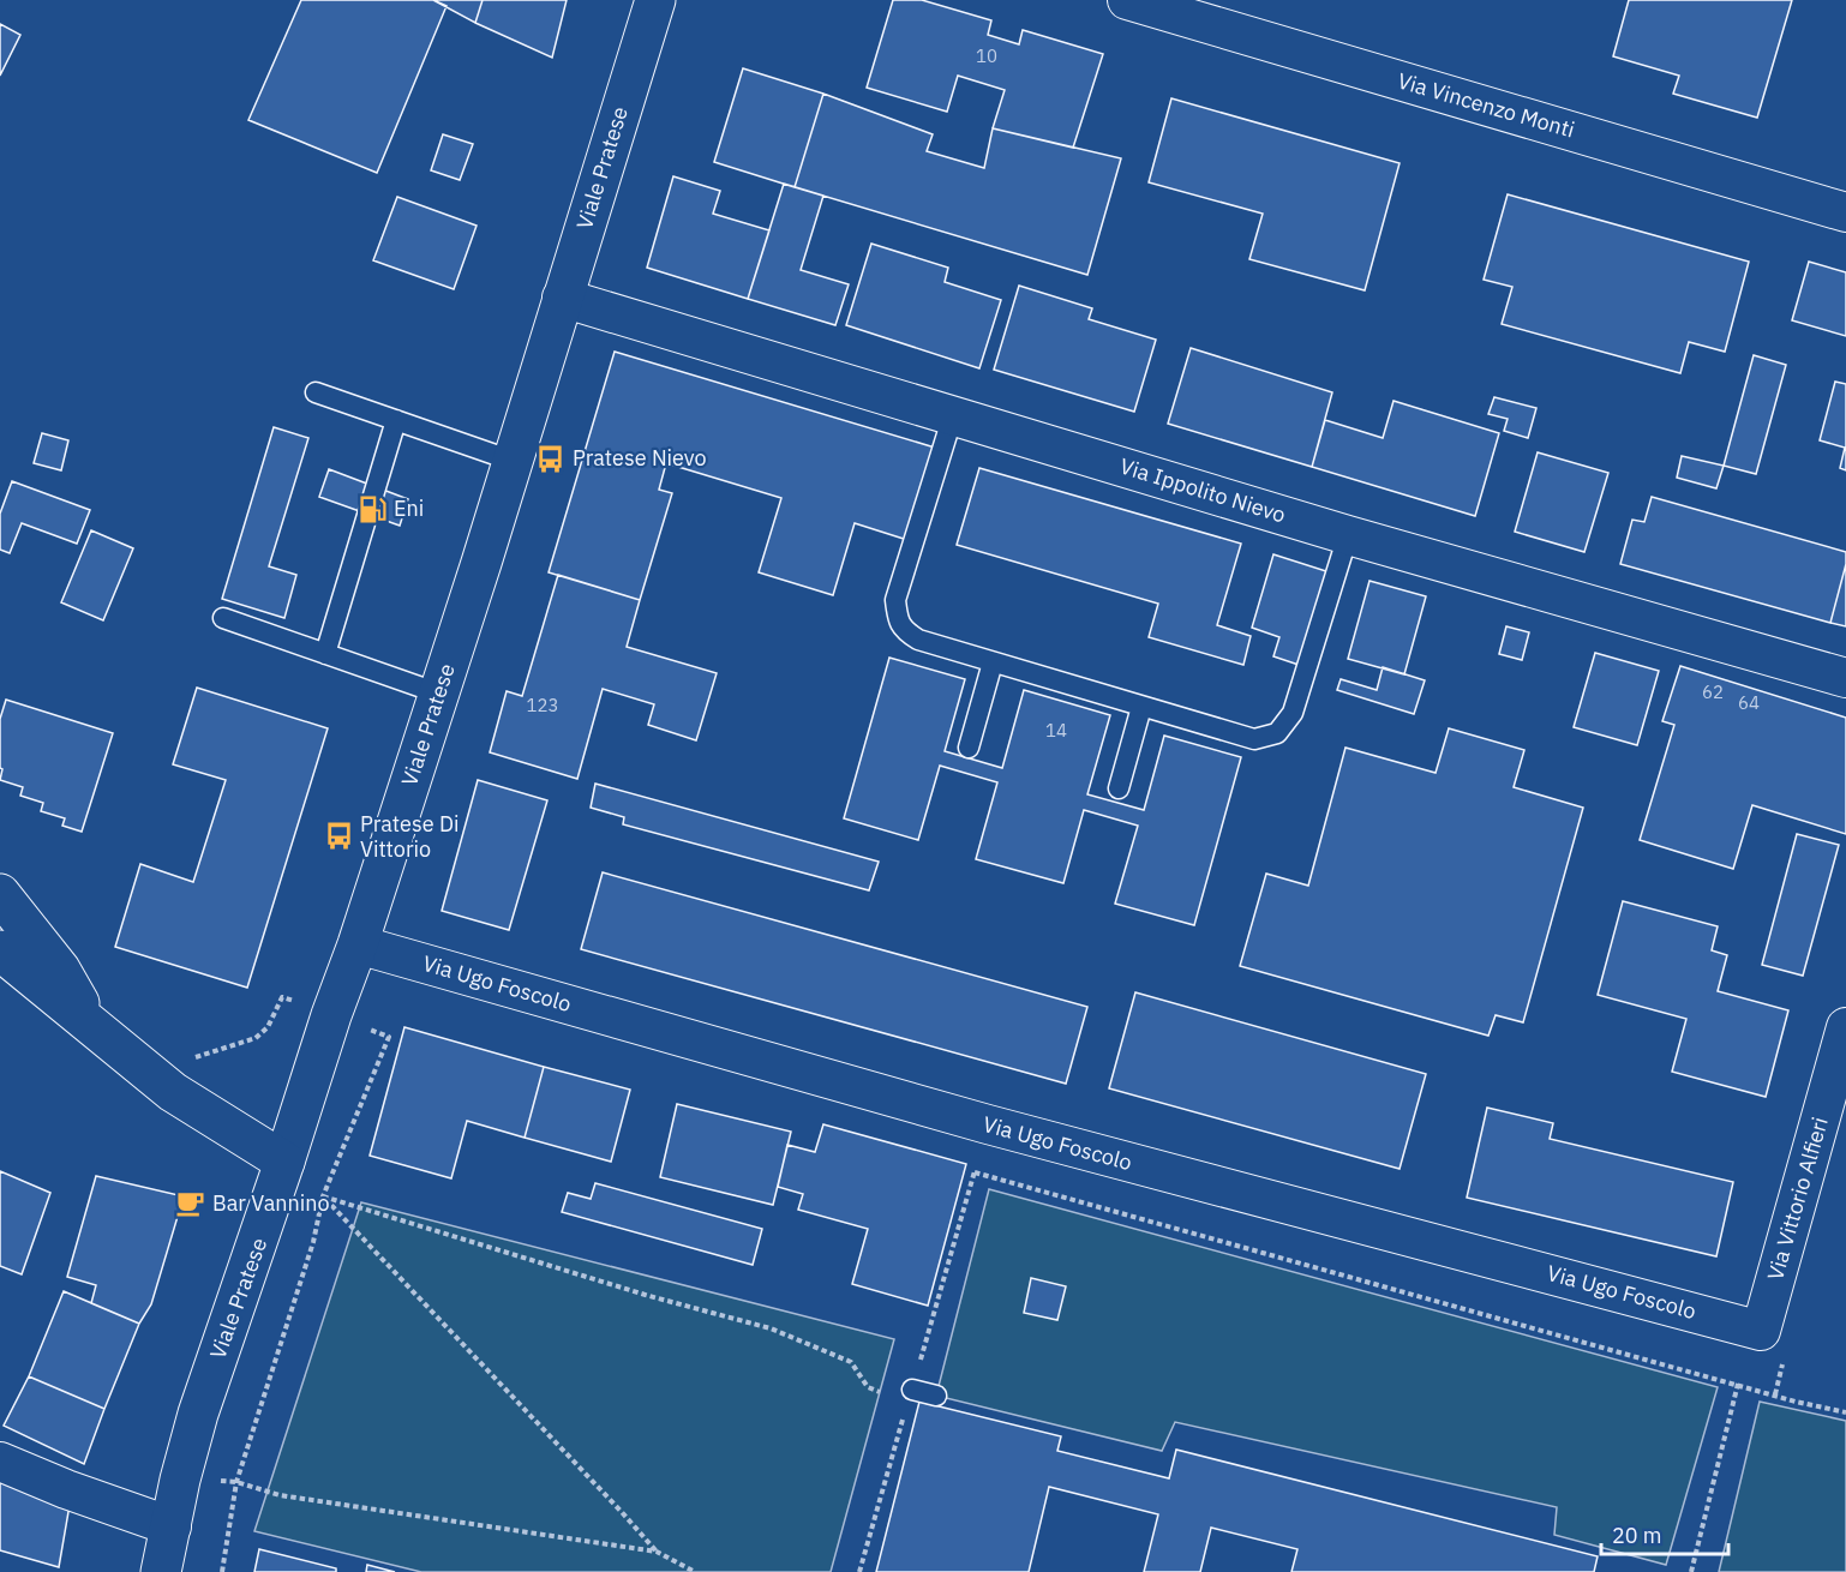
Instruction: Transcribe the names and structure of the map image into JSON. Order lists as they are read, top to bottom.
{
  "streets": {
    "street": [
      "Via Vincenzo Monti",
      "Viale Pratese",
      "Via Ippolito Nievo",
      "Via Ugo Foscolo",
      "Via Vittorio Alfieri"
    ]
  },
  "crossings": [
    ["Viale Pratese", "Via Ippolito Nievo"],
    ["Viale Pratese", "Via Ugo Foscolo"],
    ["Via Ugo Foscolo", "Via Vittorio Alfieri"]
  ],
  "places": {
    "bus stop": ["Pratese Nievo", "Pratese Di Vittorio"],
    "fuel station": ["Eni"],
    "cafe": ["Bar Vannino"]
  },
  "house_numbers": [
    "10",
    "62",
    "64",
    "123",
    "14"
  ],
  "scale_bar": "20 m"
}
